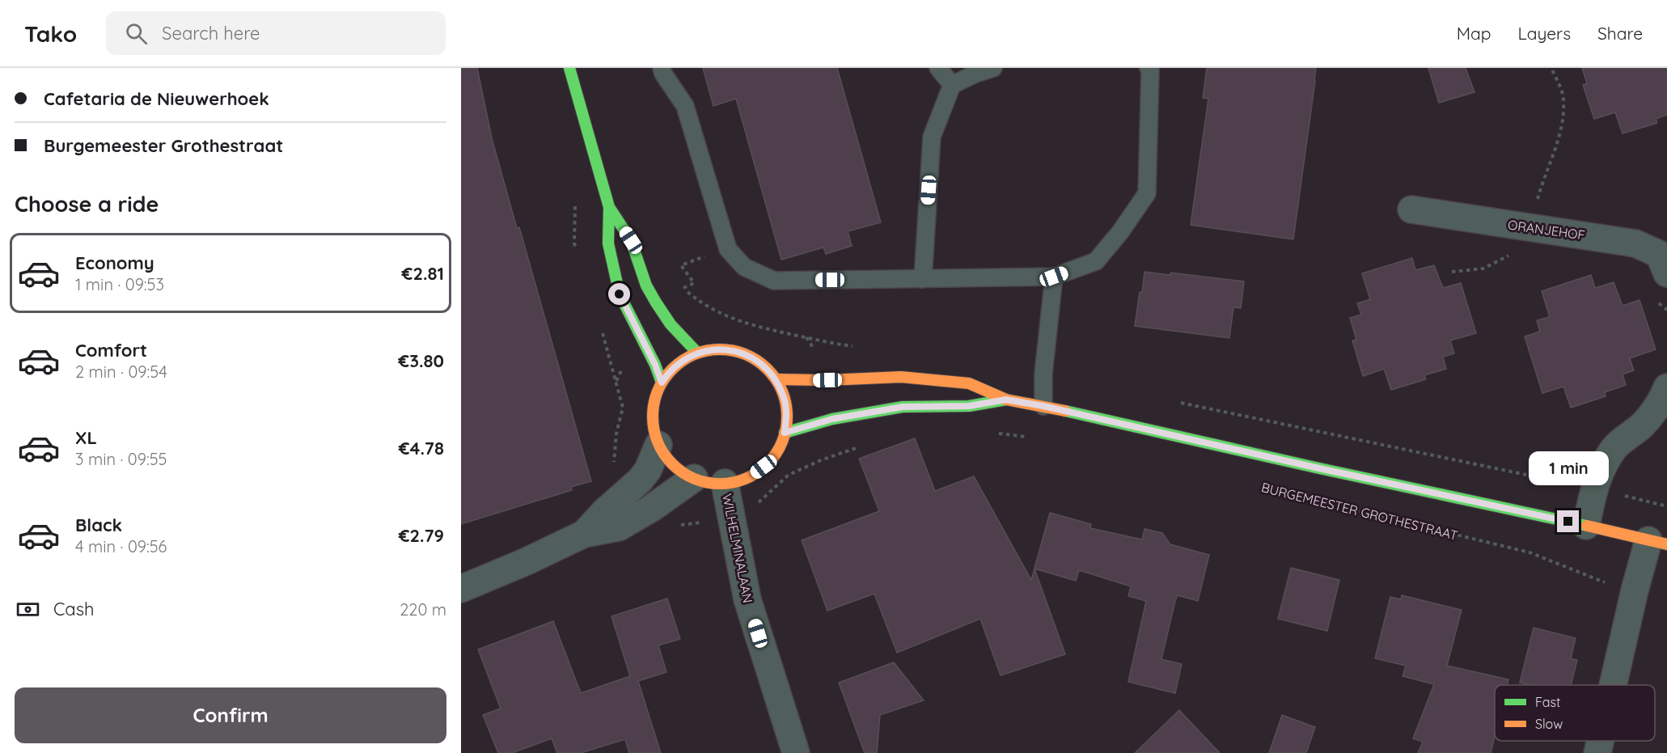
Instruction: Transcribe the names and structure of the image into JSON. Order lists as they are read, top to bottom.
{
  "streets": {
    "street": ["ORANJEHOF", "WILHELMINALAAN"],
    "path": ["BURGEMEESTER GROTHESTRAAT"]
  },
  "legend": ["Fast", "Slow"],
  "page": {
    "header": "Tako",
    "search": "Search here",
    "nav": ["Map", "Layers", "Share"],
    "banner": ["Cafetaria de Nieuwerhoek", "Burgemeester Grothestraat"],
    "heading": "Choose a ride",
    "list": [
      {
        "name": "Economy",
        "note": "1 min · 09:53",
        "value": "€2.81"
      },
      {
        "name": "Comfort",
        "note": "2 min · 09:54",
        "value": "€3.80"
      },
      {
        "name": "XL",
        "note": "3 min · 09:55",
        "value": "€4.78"
      },
      {
        "name": "Black",
        "note": "4 min · 09:56",
        "value": "€2.79"
      }
    ],
    "bubble": "1 min",
    "pay": ["Cash", "220 m"],
    "buttons": "Confirm"
  }
}
